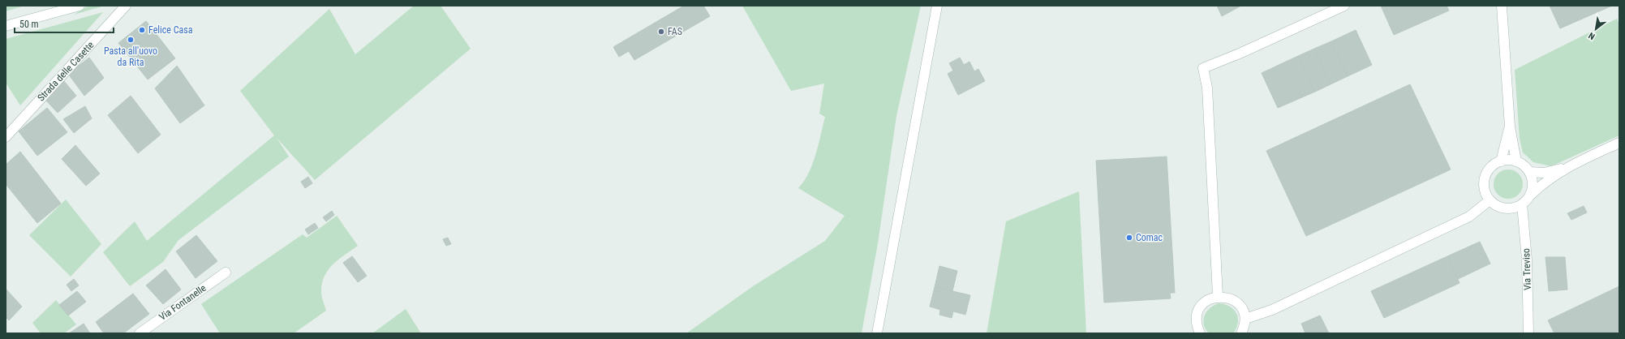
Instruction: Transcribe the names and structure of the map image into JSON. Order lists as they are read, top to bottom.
{
  "streets": {
    "street": ["Strada delle Casette", "Via Treviso", "Via Fontanelle"]
  },
  "places": [
    "Felice Casa",
    "FAS",
    "Pasta all'uovo da Rita",
    "Comac"
  ],
  "scale_bar": "50 m",
  "north": "bottom left"
}
